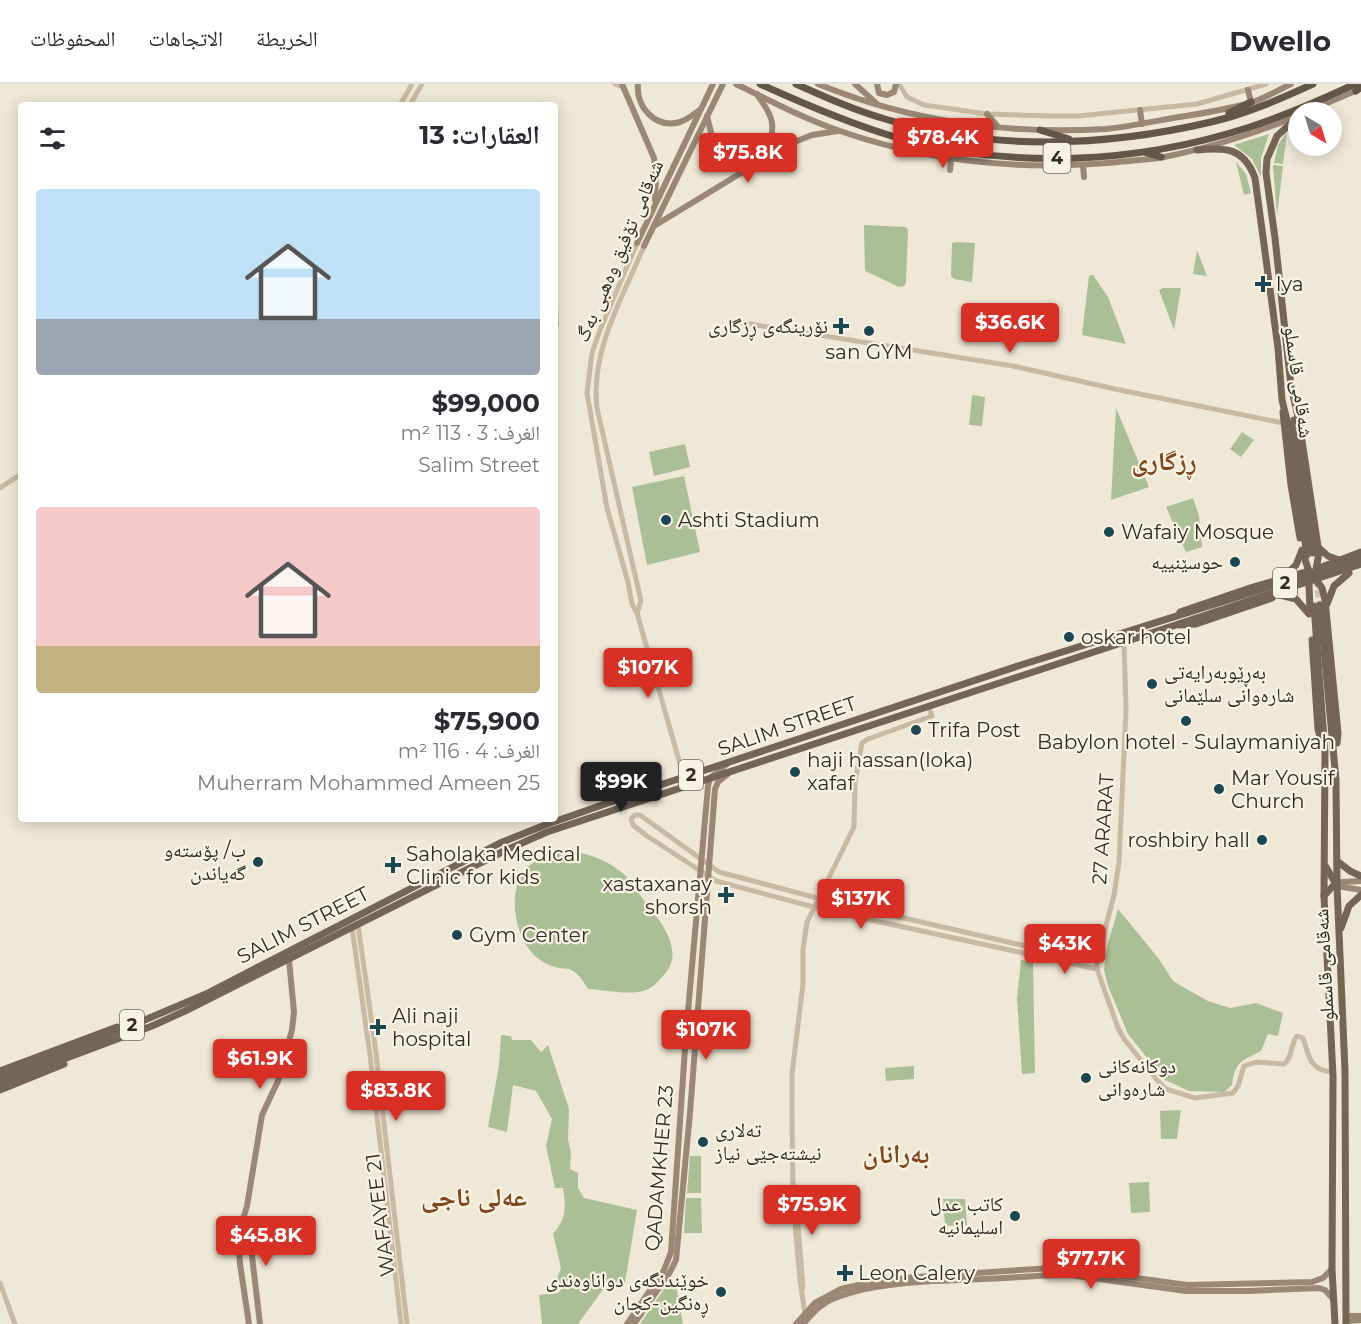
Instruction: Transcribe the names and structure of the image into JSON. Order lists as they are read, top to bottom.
{
  "streets": {
    "highway": ["4"],
    "main road": [
      "شەقامی تۆفیق وەهبی بەگ",
      "شەقامی قاسملو",
      "2",
      "SALIM STREET",
      "QADAMKHER 23"
    ],
    "street": ["27 ARARAT", "WAFAYEE 21"]
  },
  "crossings": [
    ["شەقامی تۆفیق وەهبی بەگ", "SALIM STREET"],
    ["شەقامی قاسملو", "27 ARARAT"],
    ["SALIM STREET", "27 ARARAT"],
    ["SALIM STREET", "QADAMKHER 23"],
    ["SALIM STREET", "WAFAYEE 21"]
  ],
  "districts": ["ڕزگاری", "بەرانان", "عەلی ناجی"],
  "places": {
    "health": [
      "lya",
      "نۆرینگەی ڕزگاری",
      "Saholaka Medical Clinic for kids",
      "xastaxanay shorsh",
      "Ali naji hospital",
      "Leon Calery"
    ],
    "other": [
      "san GYM",
      "Ashti Stadium",
      "Wafaiy Mosque",
      "حوسێنییە",
      "oskar hotel",
      "بەڕێوبەرایەتی شارەوانی سلێمانی",
      "Babylon hotel - Sulaymaniyah",
      "Trifa Post",
      "haji hassan(loka) xafaf",
      "Mar Yousif Church",
      "roshbiry hall",
      "ب/ پۆستەو گەیاندن",
      "Gym Center",
      "دوکانەکانی شارەوانی",
      "تەلاری نیشتەجێی نیاز",
      "كاتب عدل اسليمانيه",
      "خوێندنگەی دواناوەندی ڕەنگین-کچان"
    ]
  },
  "north": "bottom right",
  "page": {
    "header": "Dwello",
    "nav": ["الخريطة", "الاتجاهات", "المحفوظات"],
    "heading": "العقارات: 13",
    "price": [
      "$78.4K",
      "$75.8K",
      "$36.6K",
      "$107K",
      "$99K",
      "$137K",
      "$43K",
      "$107K",
      "$61.9K",
      "$83.8K",
      "$75.9K",
      "$45.8K",
      "$77.7K"
    ],
    "list": [
      {
        "name": "$99,000",
        "note": "الغرف: 3 · 113 m² · Salim Street"
      },
      {
        "name": "$75,900",
        "note": "الغرف: 4 · 116 m² · 25 Muherram Mohammed Ameen"
      }
    ]
  }
}
